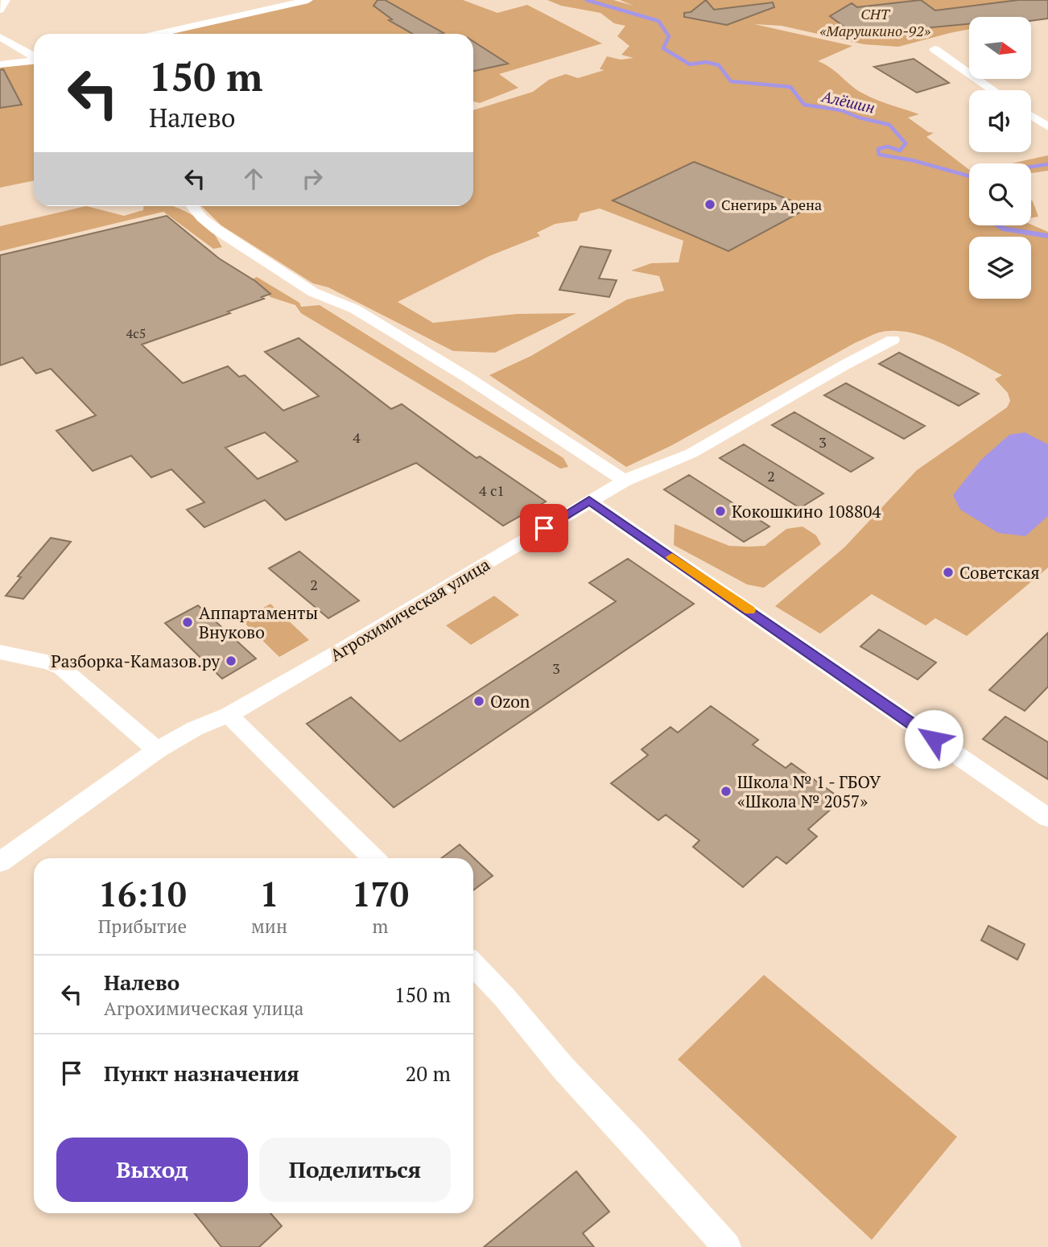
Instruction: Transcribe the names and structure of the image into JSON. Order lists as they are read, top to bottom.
{
  "streets": {
    "street": ["Агрохимическая улица"]
  },
  "water": ["Алёшин"],
  "parks": ["СНТ «Марушкино-92»"],
  "places": [
    "Снегирь Арена",
    "Кокошкино 108804",
    "Советская",
    "Аппартаменты Внуково",
    "Разборка-Камазов.ру",
    "Ozon",
    "Школа № 1 - ГБОУ «Школа № 2057»"
  ],
  "house_numbers": [
    "4с5",
    "4",
    "3",
    "2",
    "4 с1",
    "2",
    "3"
  ],
  "north": "right",
  "page": {
    "turn": ["150 m", "Налево"],
    "eta": [
      "16:10",
      "Прибытие",
      "1",
      "мин",
      "170",
      "m"
    ],
    "list": [
      {
        "name": "Налево",
        "note": "Агрохимическая улица",
        "value": "150 m"
      },
      {
        "name": "Пункт назначения",
        "value": "20 m"
      }
    ],
    "buttons": ["Выход", "Поделиться"]
  }
}
